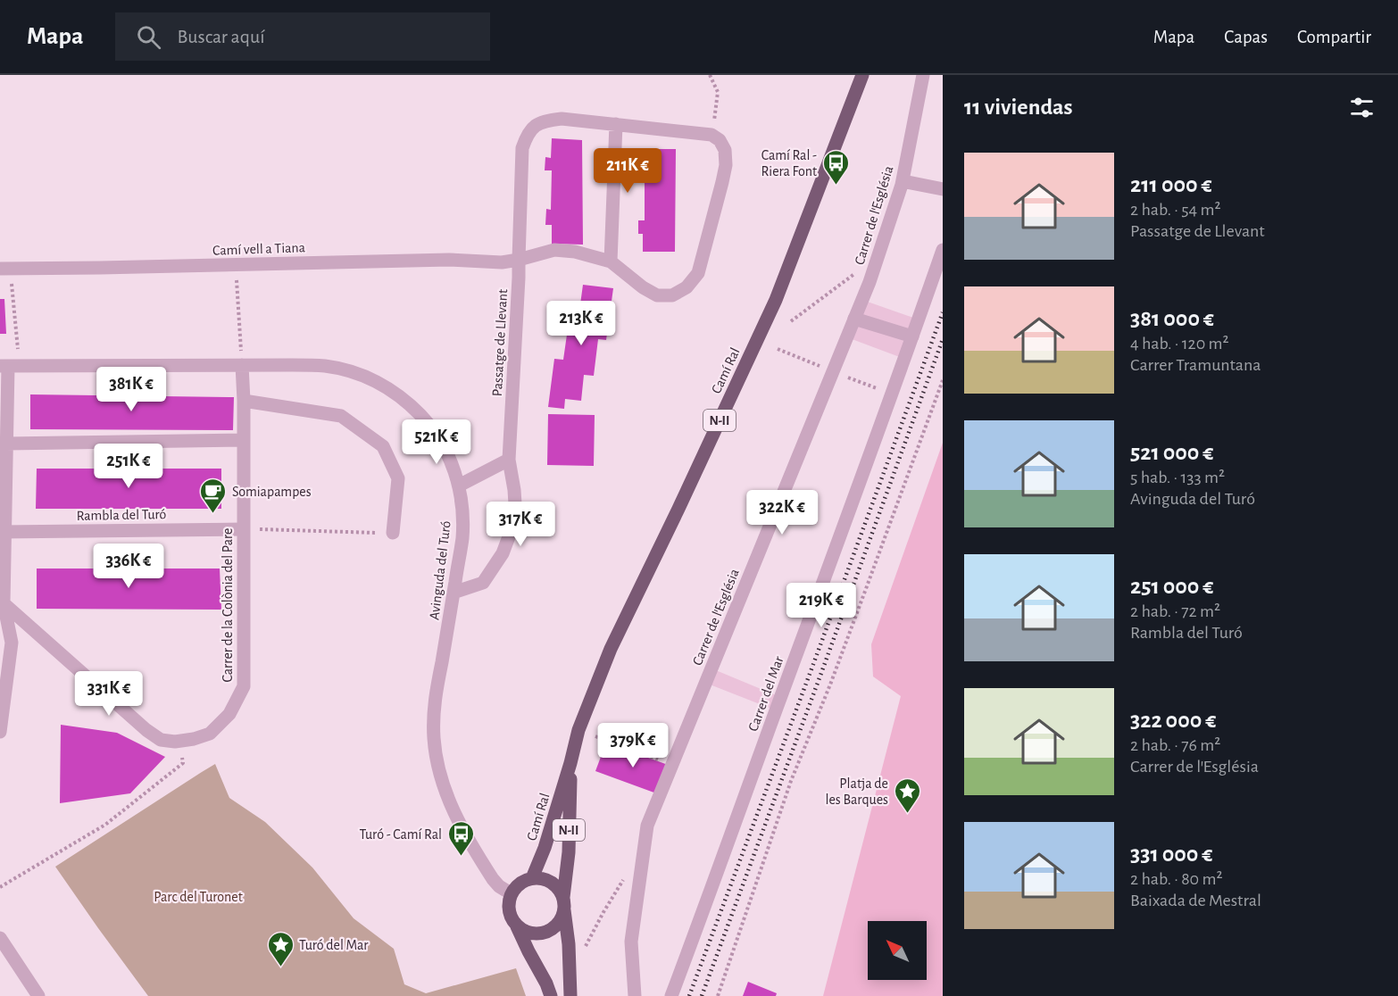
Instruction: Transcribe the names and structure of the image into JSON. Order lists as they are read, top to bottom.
{
  "streets": {
    "main road": ["Camí Ral", "N-II"],
    "street": [
      "Carrer de l'Església",
      "Camí vell a Tiana",
      "Passatge de Llevant",
      "Rambla del Turó",
      "Avinguda del Turó",
      "Carrer de la Colònia del Pare",
      "Carrer del Mar"
    ]
  },
  "crossings": [
    ["Camí vell a Tiana", "Passatge de Llevant"],
    ["Passatge de Llevant", "Avinguda del Turó"],
    ["Camí Ral", "N-II"],
    ["Camí Ral", "Avinguda del Turó"],
    ["N-II", "Avinguda del Turó"],
    ["Rambla del Turó", "Carrer de la Colònia del Pare"],
    ["Avinguda del Turó", "Carrer de la Colònia del Pare"]
  ],
  "parks": ["Parc del Turonet"],
  "places": {
    "bus stop": ["Camí Ral - Riera Font", "Turó - Camí Ral"],
    "cafe": ["Somiapampes"],
    "place": ["Platja de les Barques", "Turó del Mar"]
  },
  "north": "top left",
  "page": {
    "header": "Mapa",
    "search": "Buscar aquí",
    "nav": ["Mapa", "Capas", "Compartir"],
    "heading": "11 viviendas",
    "list": [
      {
        "name": "211 000 €",
        "note": "2 hab. · 54 m² · Passatge de Llevant"
      },
      {
        "name": "381 000 €",
        "note": "4 hab. · 120 m² · Carrer Tramuntana"
      },
      {
        "name": "521 000 €",
        "note": "5 hab. · 133 m² · Avinguda del Turó"
      },
      {
        "name": "251 000 €",
        "note": "2 hab. · 72 m² · Rambla del Turó"
      },
      {
        "name": "322 000 €",
        "note": "2 hab. · 76 m² · Carrer de l'Església"
      },
      {
        "name": "331 000 €",
        "note": "2 hab. · 80 m² · Baixada de Mestral"
      }
    ],
    "price": [
      "211K €",
      "213K €",
      "381K €",
      "521K €",
      "251K €",
      "322K €",
      "317K €",
      "336K €",
      "219K €",
      "331K €",
      "379K €"
    ]
  }
}
